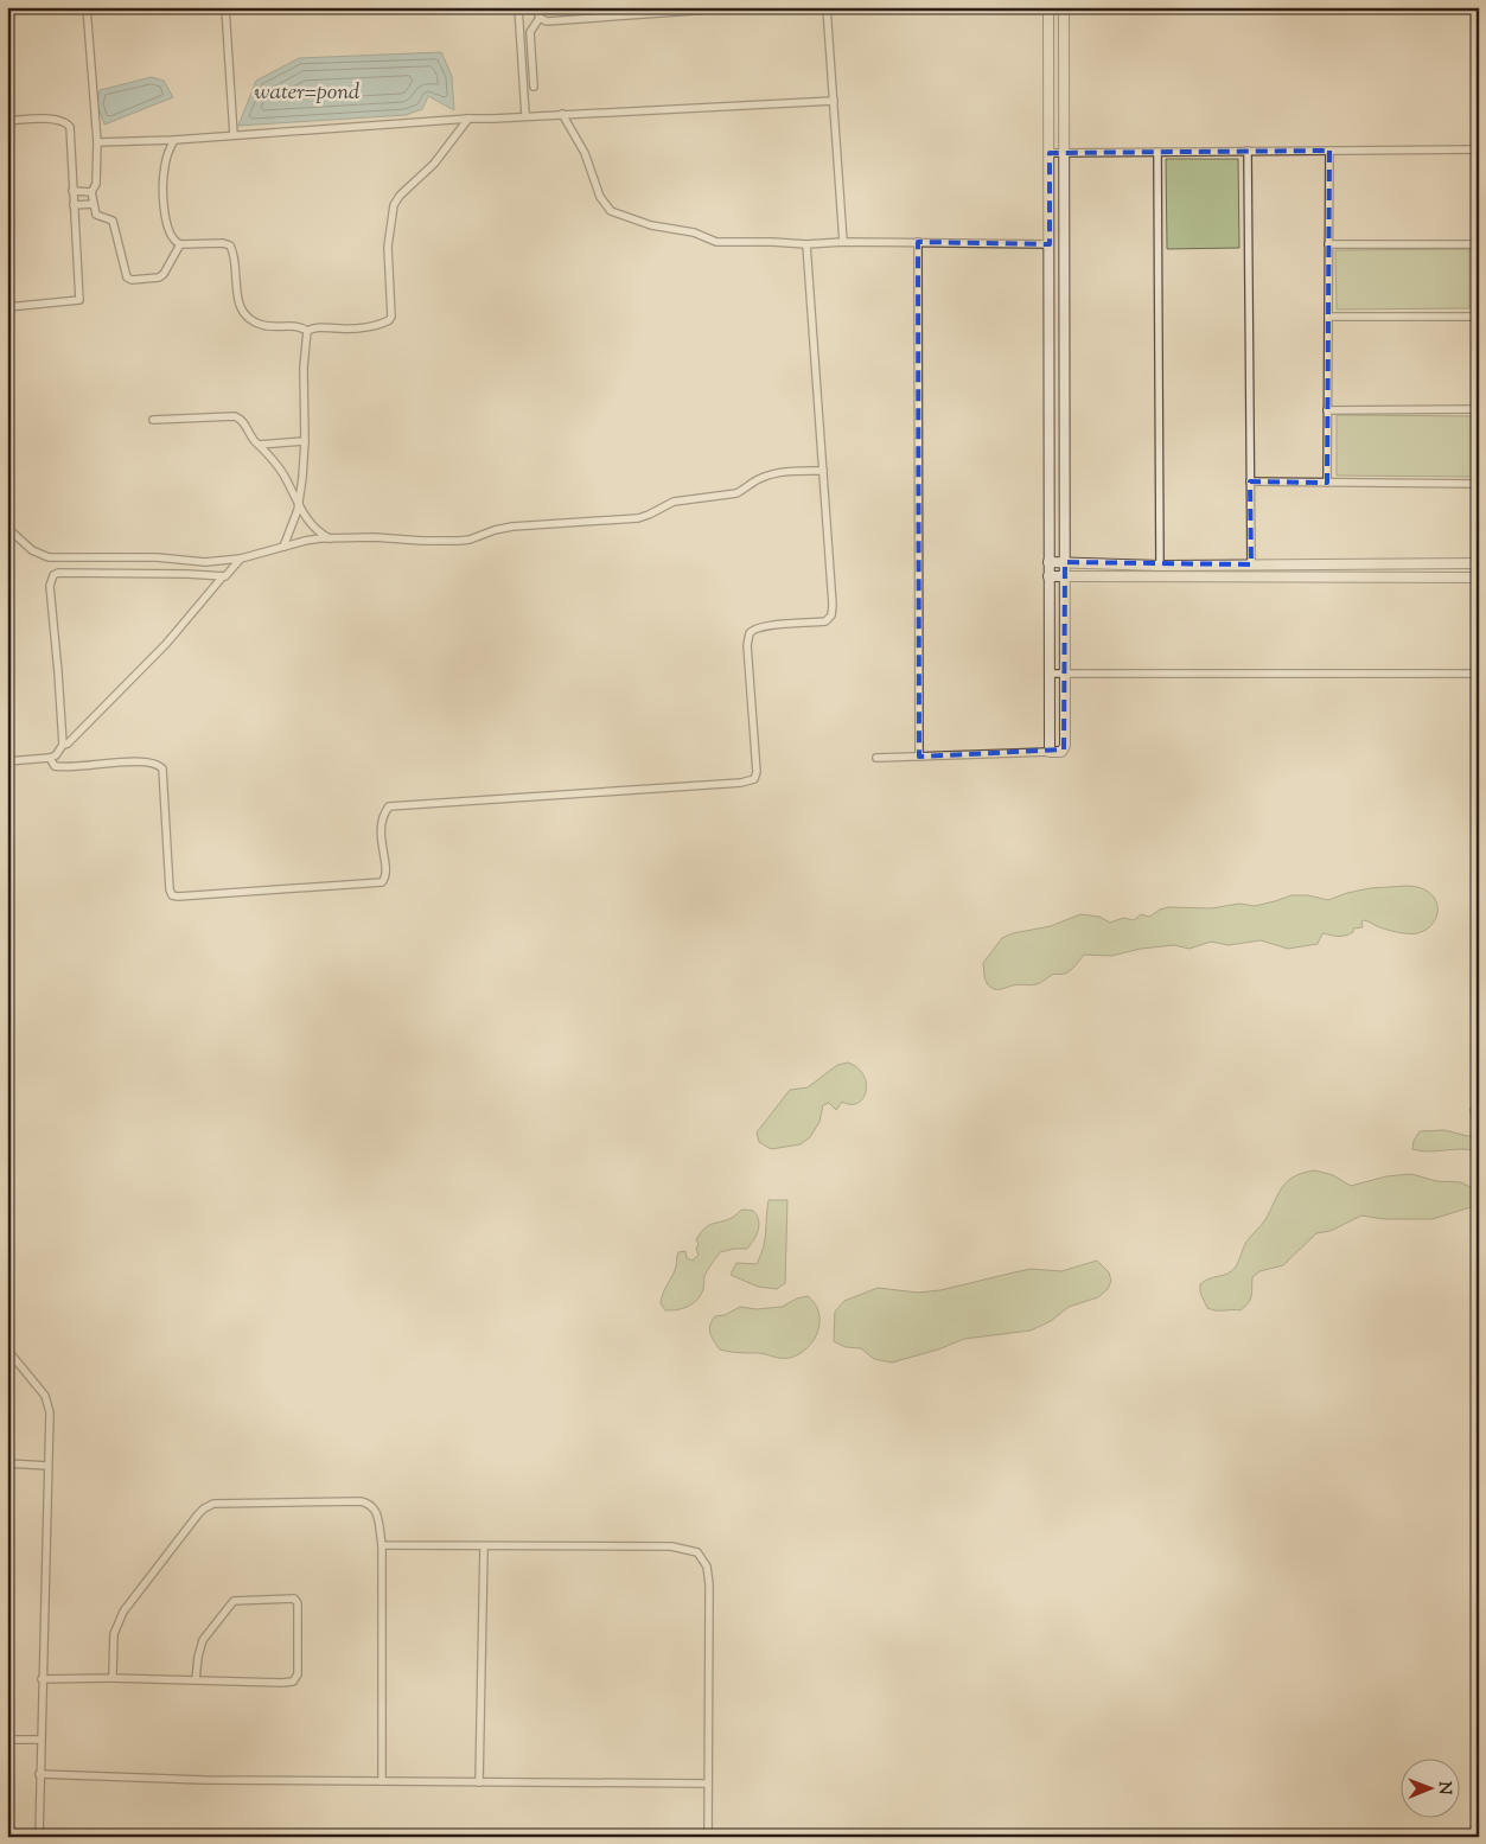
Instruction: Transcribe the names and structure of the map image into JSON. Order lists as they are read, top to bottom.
{
  "water": ["water=pond"],
  "north": "right"
}
